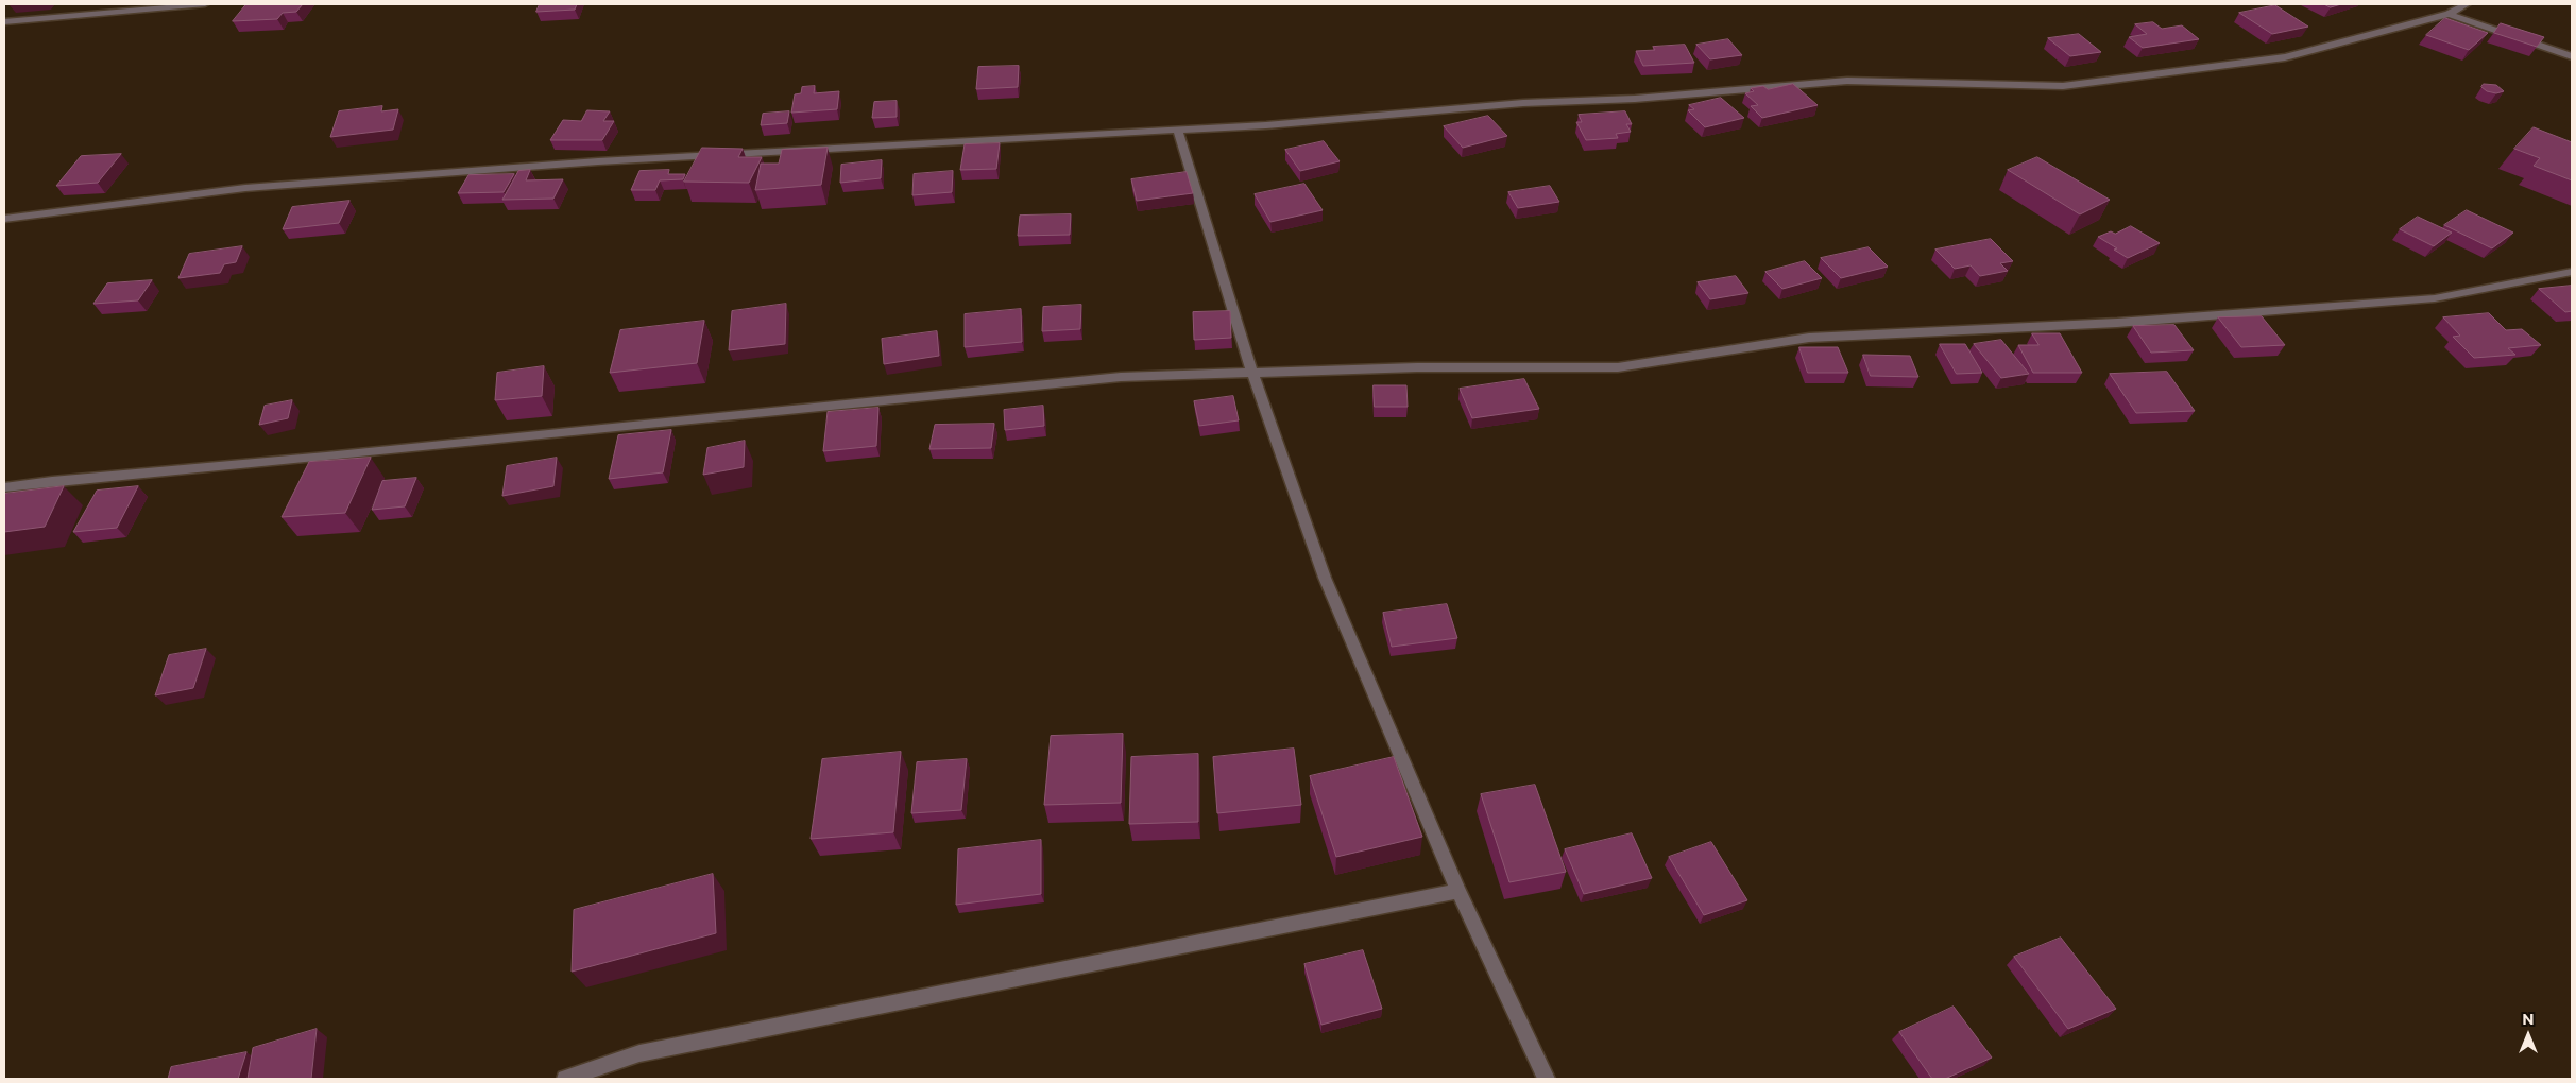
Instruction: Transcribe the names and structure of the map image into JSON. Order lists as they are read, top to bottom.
{
  "north": "top"
}
